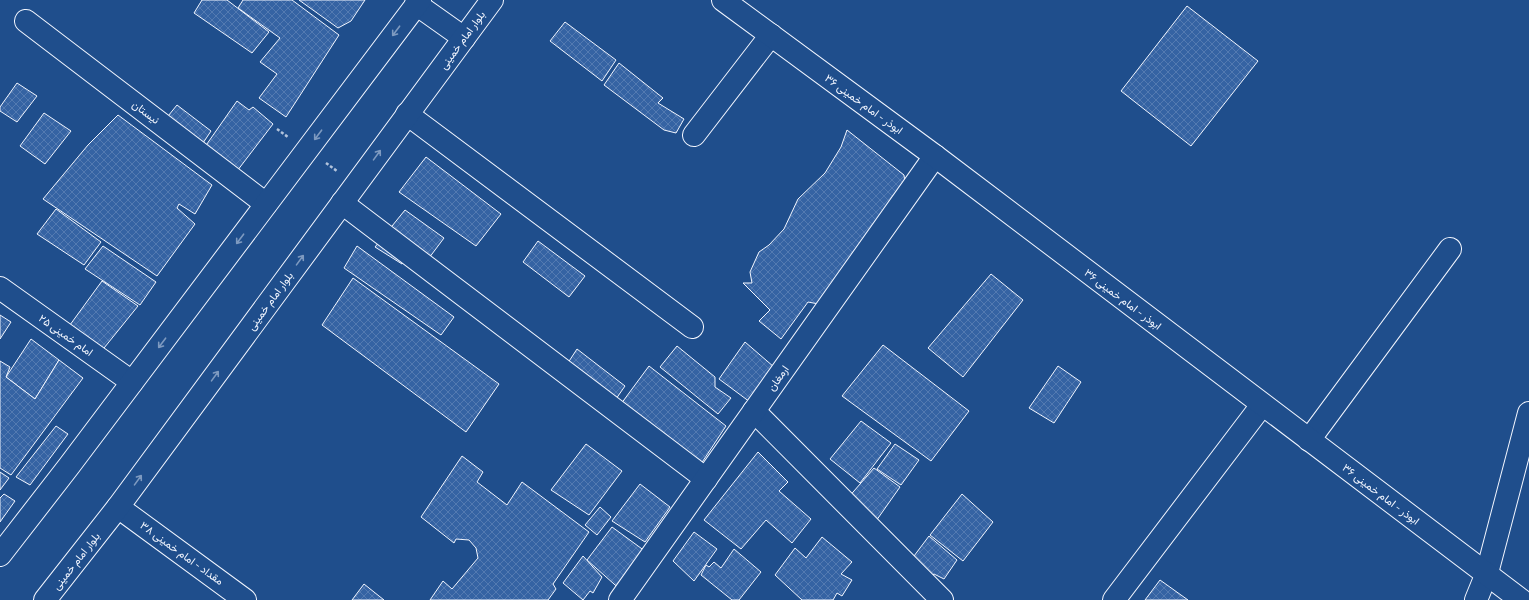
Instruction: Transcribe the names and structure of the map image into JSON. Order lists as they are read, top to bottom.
{
  "streets": {
    "street": [
      "بلوار امام خمینی",
      "ابوذر - امام خمینی ۳۶",
      "نیستان",
      "امام خمینی ۲۵",
      "ارمغان",
      "مقداد - امام خمینی ۳۸"
    ]
  },
  "crossings": [
    ["بلوار امام خمینی", "مقداد - امام خمینی ۳۸"],
    ["ابوذر - امام خمینی ۳۶", "ارمغان"]
  ]
}
